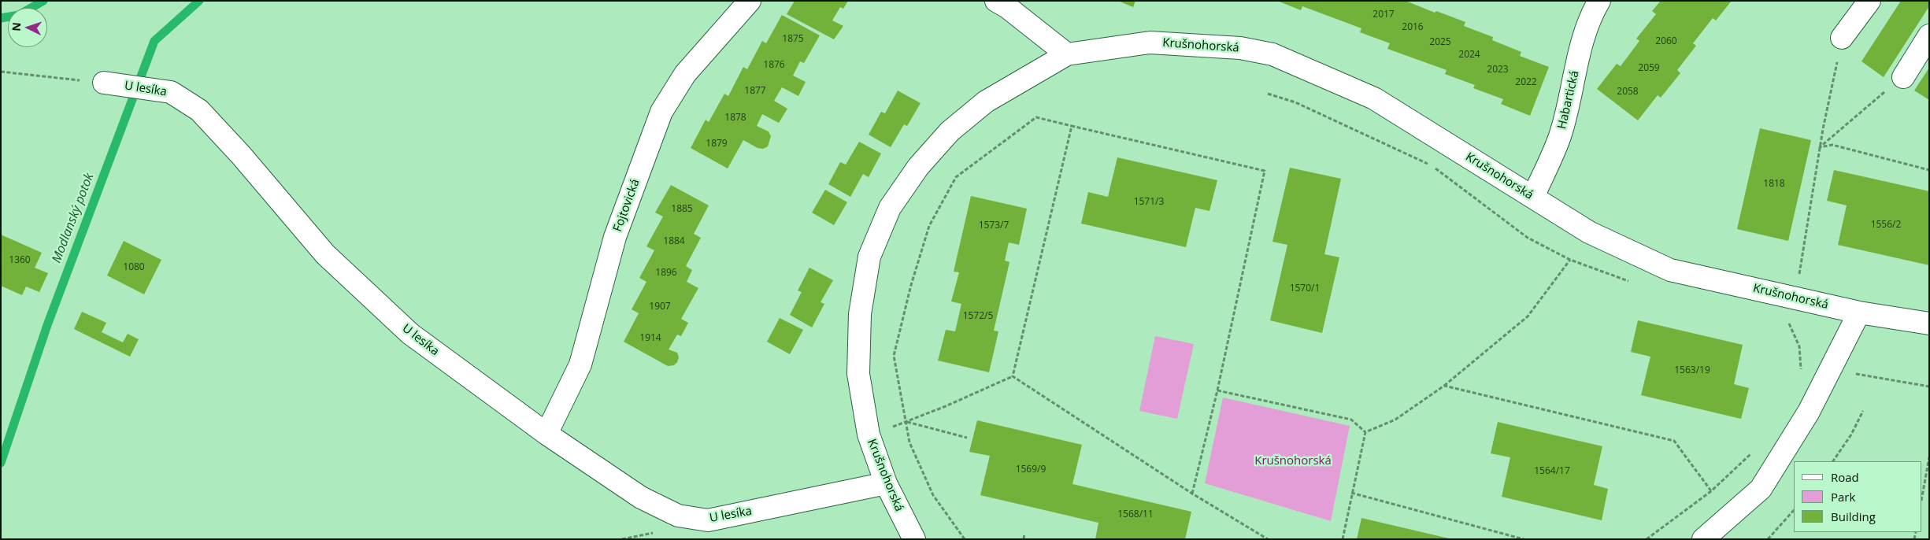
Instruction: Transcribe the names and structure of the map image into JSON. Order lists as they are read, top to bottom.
{
  "streets": {
    "street": [
      "Krušnohorská",
      "U lesíka",
      "Habartická",
      "Fojtovická"
    ]
  },
  "crossings": [
    ["Krušnohorská", "U lesíka"],
    ["Krušnohorská", "Habartická"],
    ["U lesíka", "Fojtovická"]
  ],
  "water": ["Modlanský potok"],
  "parks": ["Krušnohorská"],
  "house_numbers": [
    "2017",
    "2016",
    "1875",
    "2060",
    "2025",
    "2024",
    "1876",
    "2059",
    "2023",
    "2022",
    "1877",
    "2058",
    "1878",
    "1879",
    "1818",
    "1571/3",
    "1885",
    "1556/2",
    "1573/7",
    "1884",
    "1360",
    "1080",
    "1896",
    "1570/1",
    "1907",
    "1572/5",
    "1914",
    "1563/19",
    "1569/9",
    "1564/17",
    "1568/11"
  ],
  "legend": ["Road", "Park", "Building"],
  "north": "left"
}
